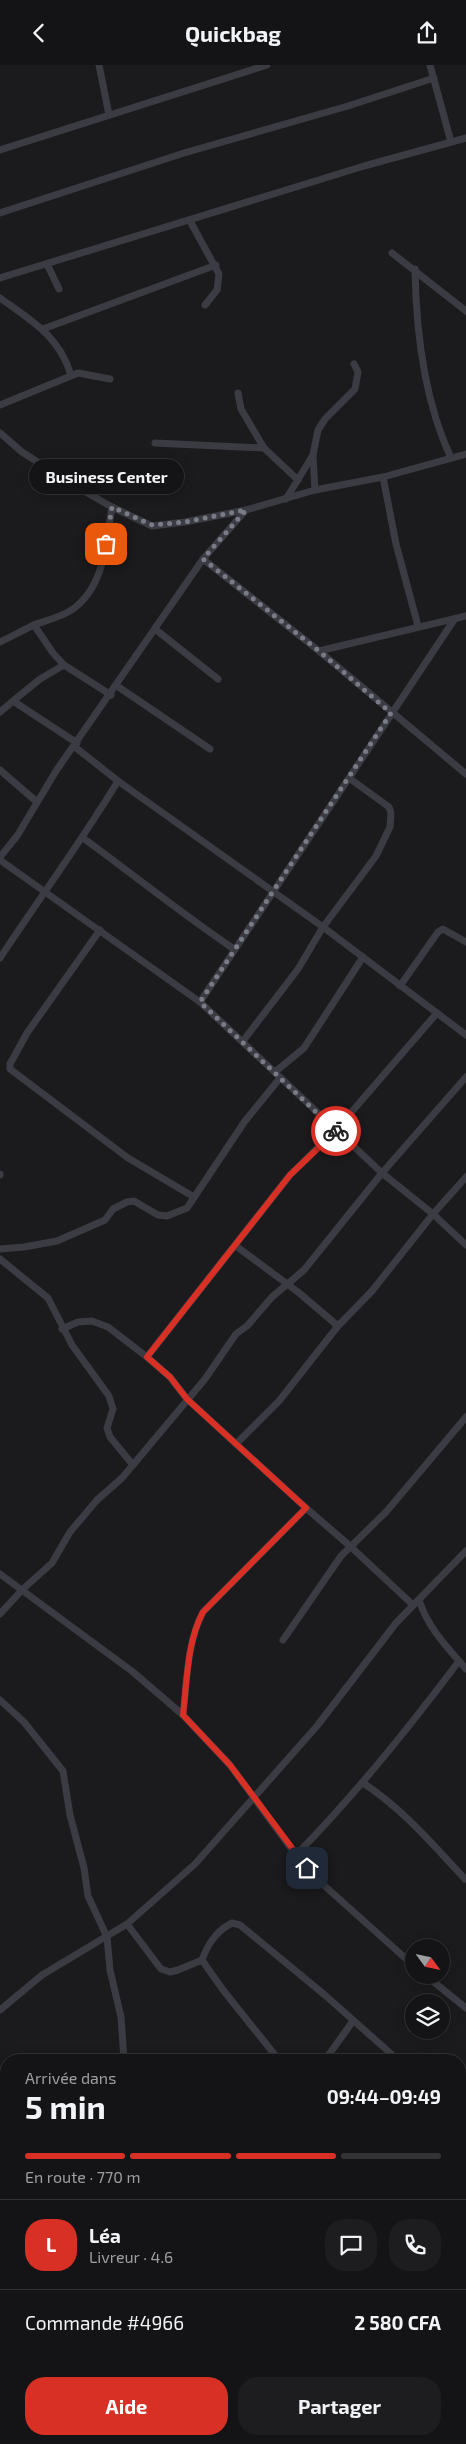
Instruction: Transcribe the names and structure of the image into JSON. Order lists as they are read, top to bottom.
{
  "places": ["Business Center"],
  "north": "bottom right",
  "page": {
    "header": "Quickbag",
    "bubble": "Business Center",
    "heading": ["5 min", "Arrivée dans", "09:44–09:49"],
    "panel": [
      "Léa",
      "Livreur · 4.6",
      "Commande #4966",
      "2 580 CFA"
    ],
    "bar": "En route · 770 m",
    "round": "L",
    "buttons": ["Aide", "Partager"]
  }
}
